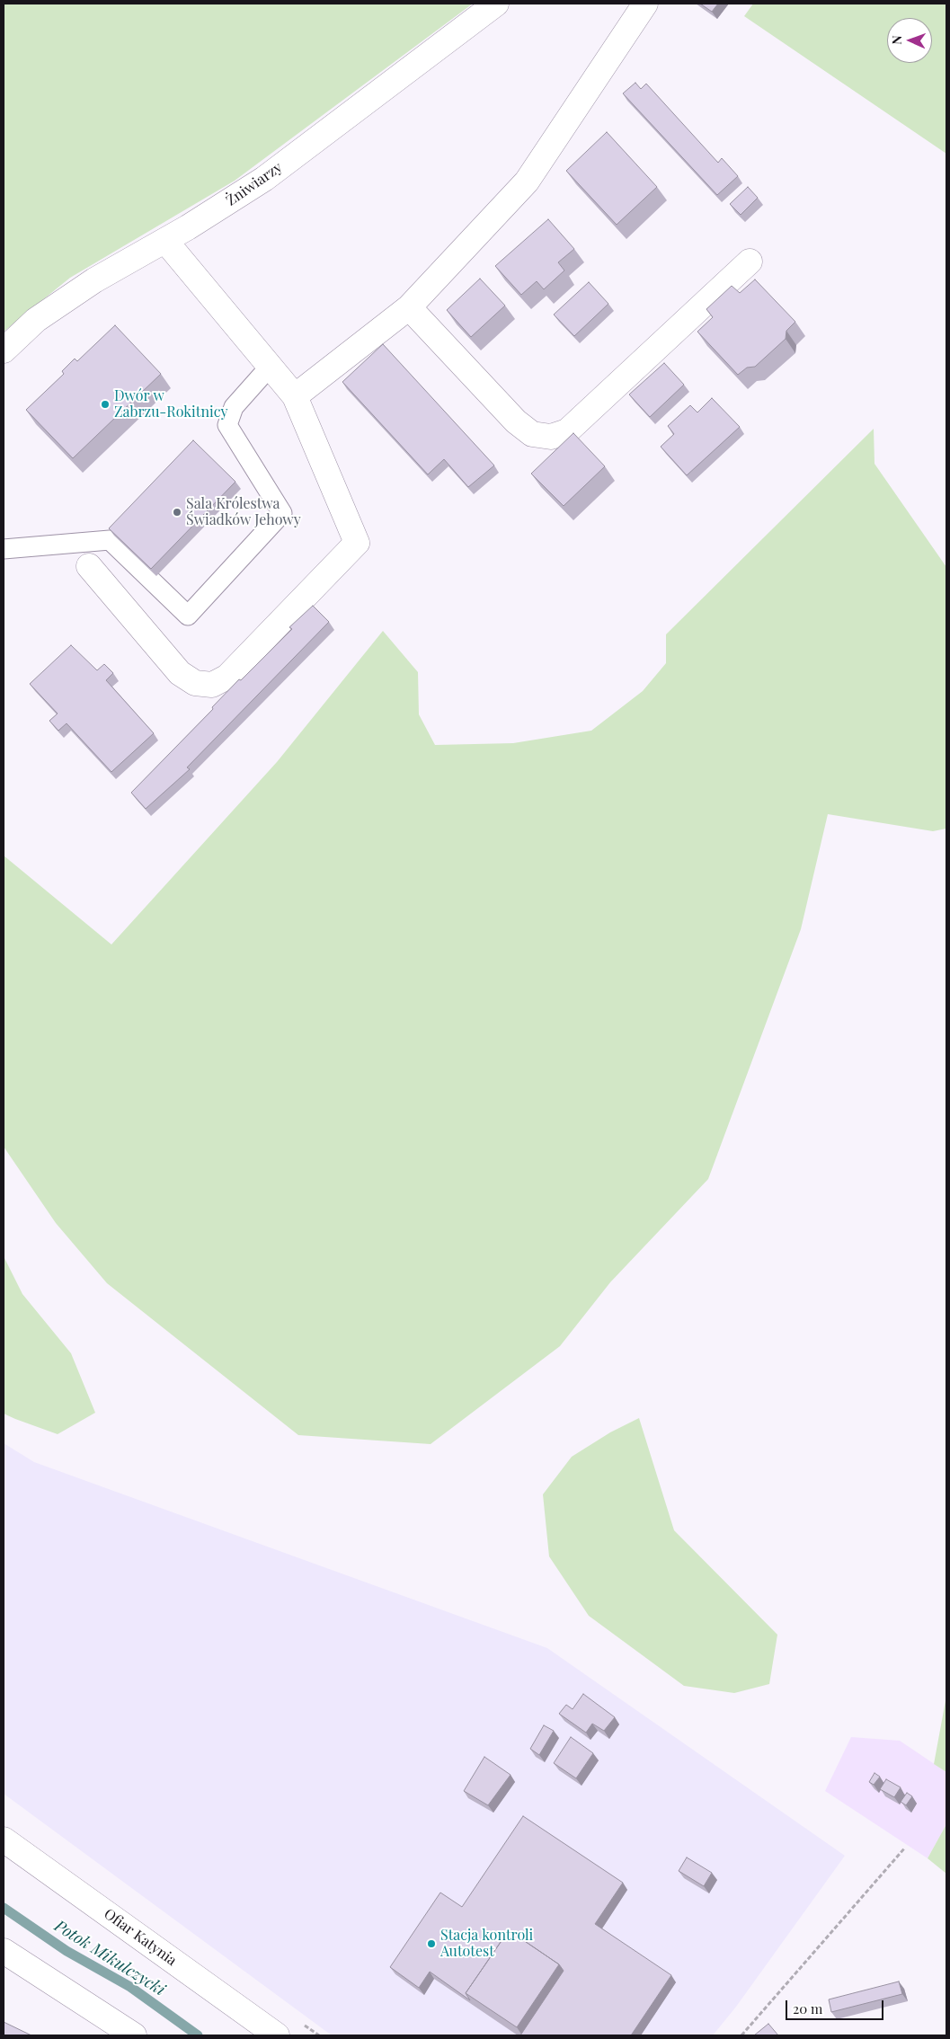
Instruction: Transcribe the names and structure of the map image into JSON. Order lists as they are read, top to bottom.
{
  "streets": {
    "street": ["Żniwiarzy", "Ofiar Katynia"]
  },
  "water": ["Potok Mikulczycki"],
  "places": ["Dwór w Zabrzu-Rokitnicy", "Sala Królestwa Świadków Jehowy", "Stacja kontroli Autotest"],
  "scale_bar": "20 m",
  "north": "left"
}
